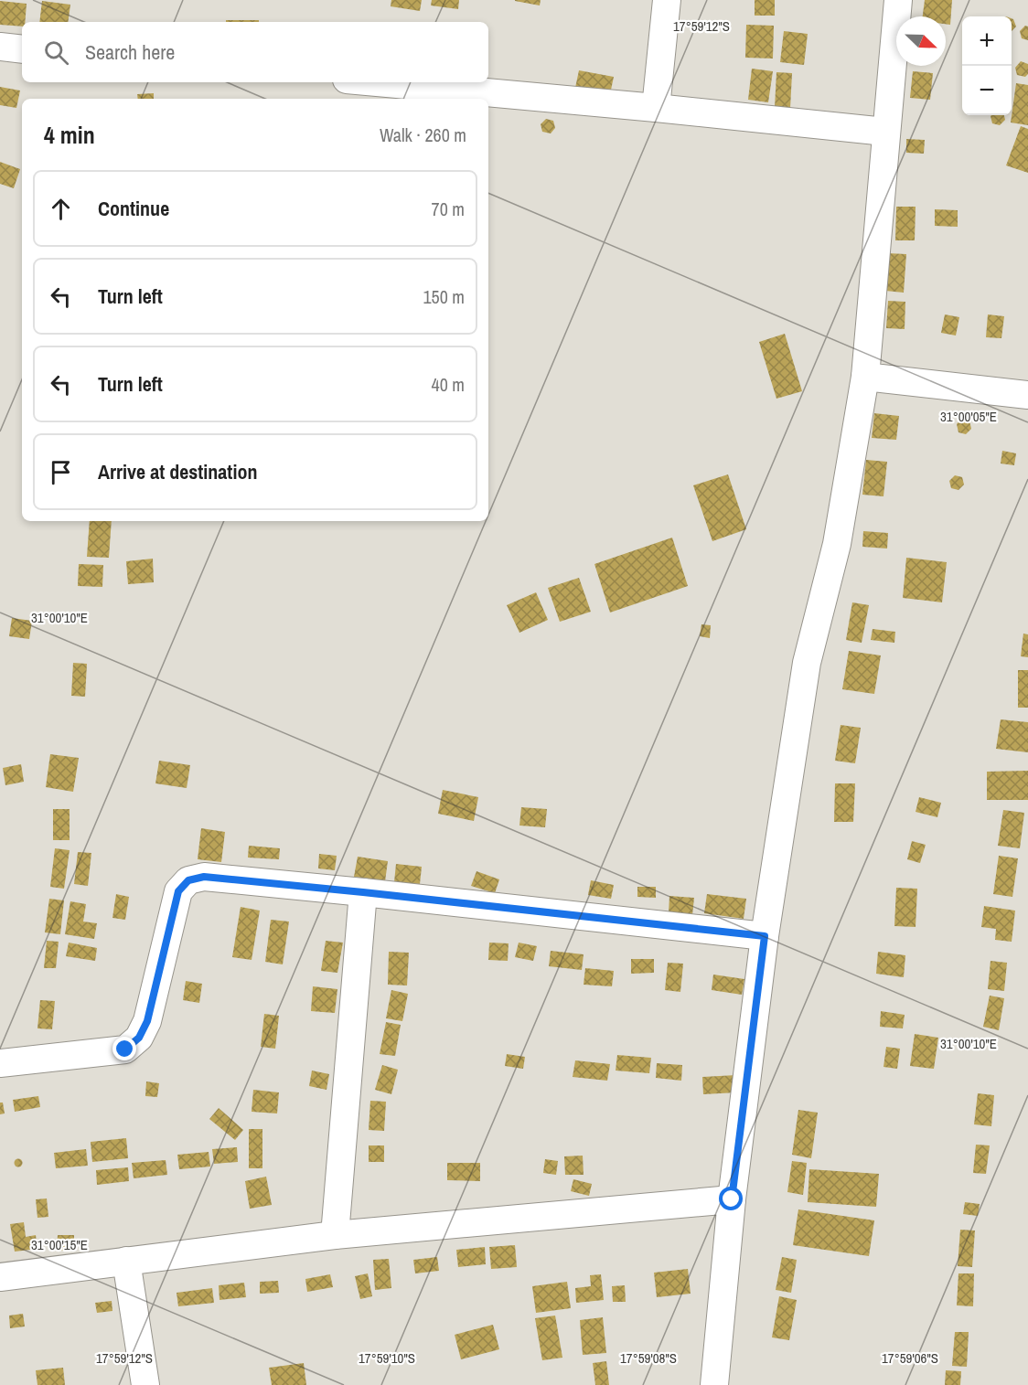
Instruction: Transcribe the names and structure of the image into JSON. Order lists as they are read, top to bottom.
{
  "north": "bottom right",
  "page": {
    "map_buttons": ["+", "−"],
    "search": "Search here",
    "heading": ["4 min", "Walk · 260 m"],
    "list": [
      ["Continue", "70 m"],
      ["Turn left", "150 m"],
      ["Turn left", "40 m"],
      "Arrive at destination"
    ]
  },
  "coordinates": [
    "17°59'12\"S",
    "31°00'05\"E",
    "31°00'10\"E",
    "31°00'15\"E",
    "17°59'10\"S",
    "17°59'08\"S",
    "17°59'06\"S"
  ]
}
